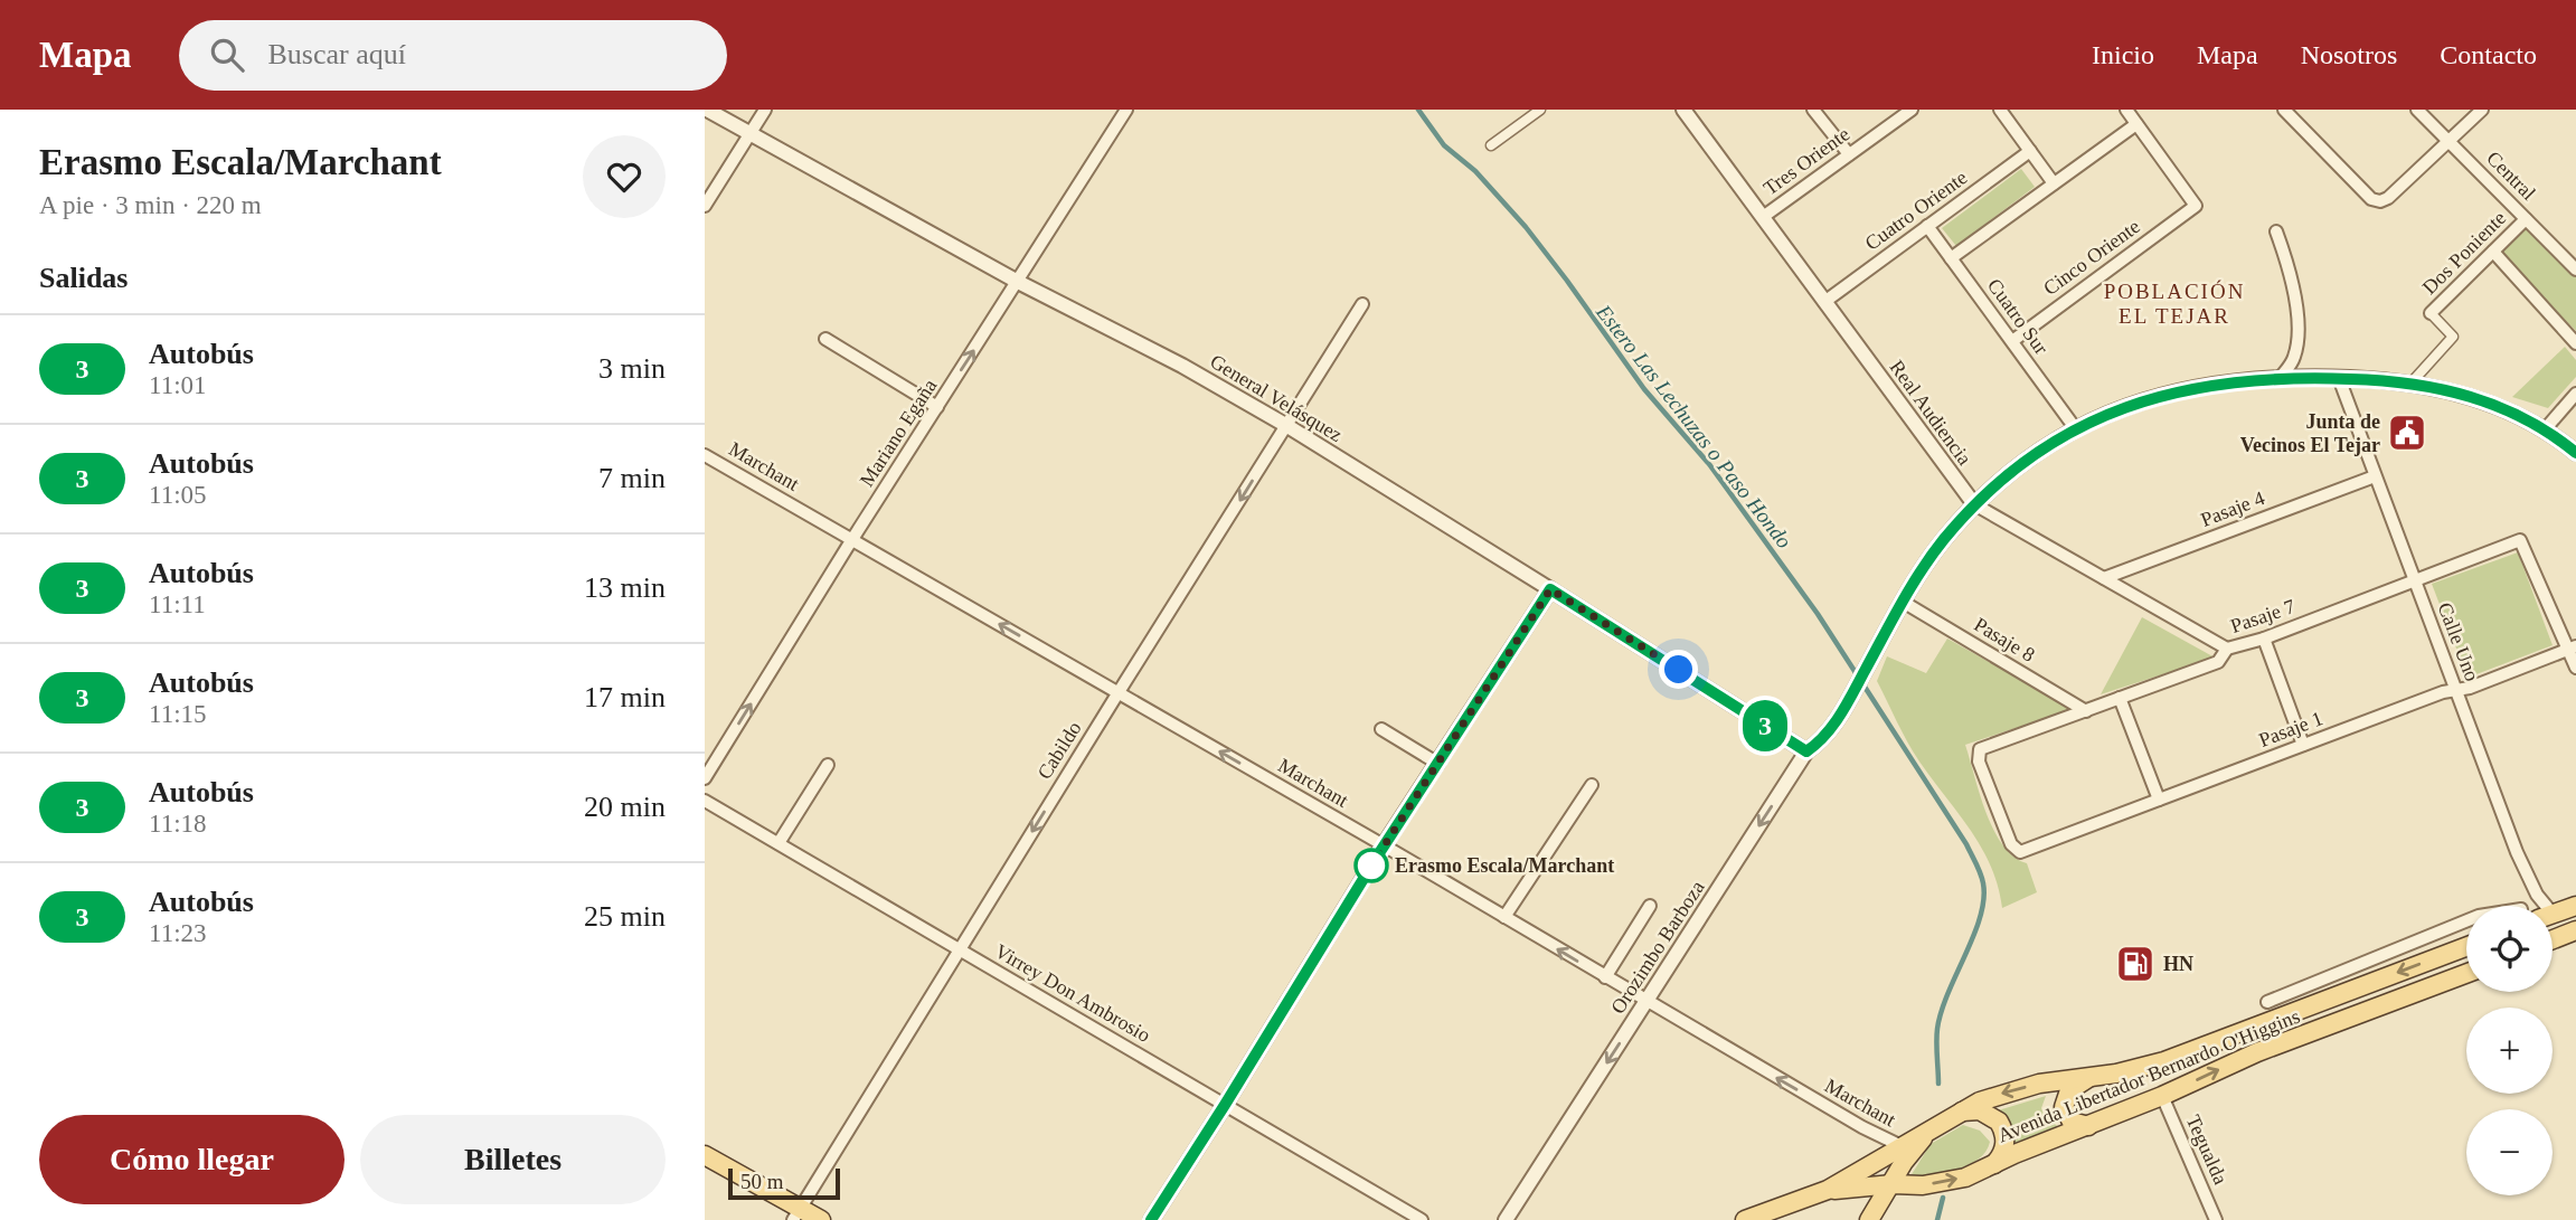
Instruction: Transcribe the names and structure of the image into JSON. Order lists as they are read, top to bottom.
{
  "streets": {
    "main road": ["Avenida Libertador Bernardo O'Higgins"],
    "street": [
      "Tres Oriente",
      "Central",
      "Cuatro Oriente",
      "Dos Poniente",
      "Cinco Oriente",
      "Cuatro Sur",
      "General Velásquez",
      "Real Audiencia",
      "Mariano Egaña",
      "Marchant",
      "Pasaje 4",
      "Pasaje 7",
      "Pasaje 8",
      "Calle Uno",
      "Pasaje 1",
      "Cabildo",
      "Orozimbo Barboza",
      "Virrey Don Ambrosio",
      "Tegualda"
    ]
  },
  "crossings": [
    ["Tres Oriente", "Real Audiencia"],
    ["Central", "Dos Poniente"],
    ["Cuatro Oriente", "Cuatro Sur"],
    ["Cuatro Oriente", "Real Audiencia"],
    ["Dos Poniente", "Orozimbo Barboza"],
    ["Cinco Oriente", "Cuatro Sur"],
    ["Cuatro Sur", "Orozimbo Barboza"],
    ["General Velásquez", "Mariano Egaña"],
    ["General Velásquez", "Cabildo"],
    ["General Velásquez", "Orozimbo Barboza"],
    ["Real Audiencia", "Pasaje 4"],
    ["Real Audiencia", "Pasaje 7"],
    ["Real Audiencia", "Orozimbo Barboza"],
    ["Mariano Egaña", "Marchant"],
    ["Marchant", "Cabildo"],
    ["Marchant", "Orozimbo Barboza"],
    ["Marchant", "Avenida Libertador Bernardo O'Higgins"],
    ["Pasaje 4", "Calle Uno"],
    ["Pasaje 7", "Pasaje 8"],
    ["Pasaje 7", "Calle Uno"],
    ["Pasaje 7", "Pasaje 1"],
    ["Pasaje 8", "Orozimbo Barboza"],
    ["Calle Uno", "Pasaje 1"],
    ["Calle Uno", "Orozimbo Barboza"],
    ["Cabildo", "Virrey Don Ambrosio"],
    ["Avenida Libertador Bernardo O'Higgins", "Tegualda"]
  ],
  "one_way": [
    "Mariano Egaña",
    "Marchant",
    "Cabildo",
    "Orozimbo Barboza"
  ],
  "districts": ["POBLACIÓN EL TEJAR"],
  "water": ["Estero Las Lechuzas o Paso Hondo"],
  "places": {
    "public building": ["Junta de Vecinos El Tejar"],
    "other": ["Erasmo Escala/Marchant"],
    "fuel station": ["HN"]
  },
  "lines": ["bus line 3"],
  "scale_bar": "50 m",
  "page": {
    "header": "Mapa",
    "search": "Buscar aquí",
    "nav": [
      "Inicio",
      "Mapa",
      "Nosotros",
      "Contacto"
    ],
    "heading": [
      ["Erasmo Escala/Marchant", "A pie · 3 min · 220 m"],
      "Salidas"
    ],
    "on_map": "3",
    "list": [
      {
        "mark": "3",
        "name": "Autobús",
        "note": "11:01",
        "value": "3 min"
      },
      {
        "mark": "3",
        "name": "Autobús",
        "note": "11:05",
        "value": "7 min"
      },
      {
        "mark": "3",
        "name": "Autobús",
        "note": "11:11",
        "value": "13 min"
      },
      {
        "mark": "3",
        "name": "Autobús",
        "note": "11:15",
        "value": "17 min"
      },
      {
        "mark": "3",
        "name": "Autobús",
        "note": "11:18",
        "value": "20 min"
      },
      {
        "mark": "3",
        "name": "Autobús",
        "note": "11:23",
        "value": "25 min"
      }
    ],
    "map_buttons": ["+", "−"],
    "buttons": ["Cómo llegar", "Billetes"],
    "scale": "50 m"
  }
}
